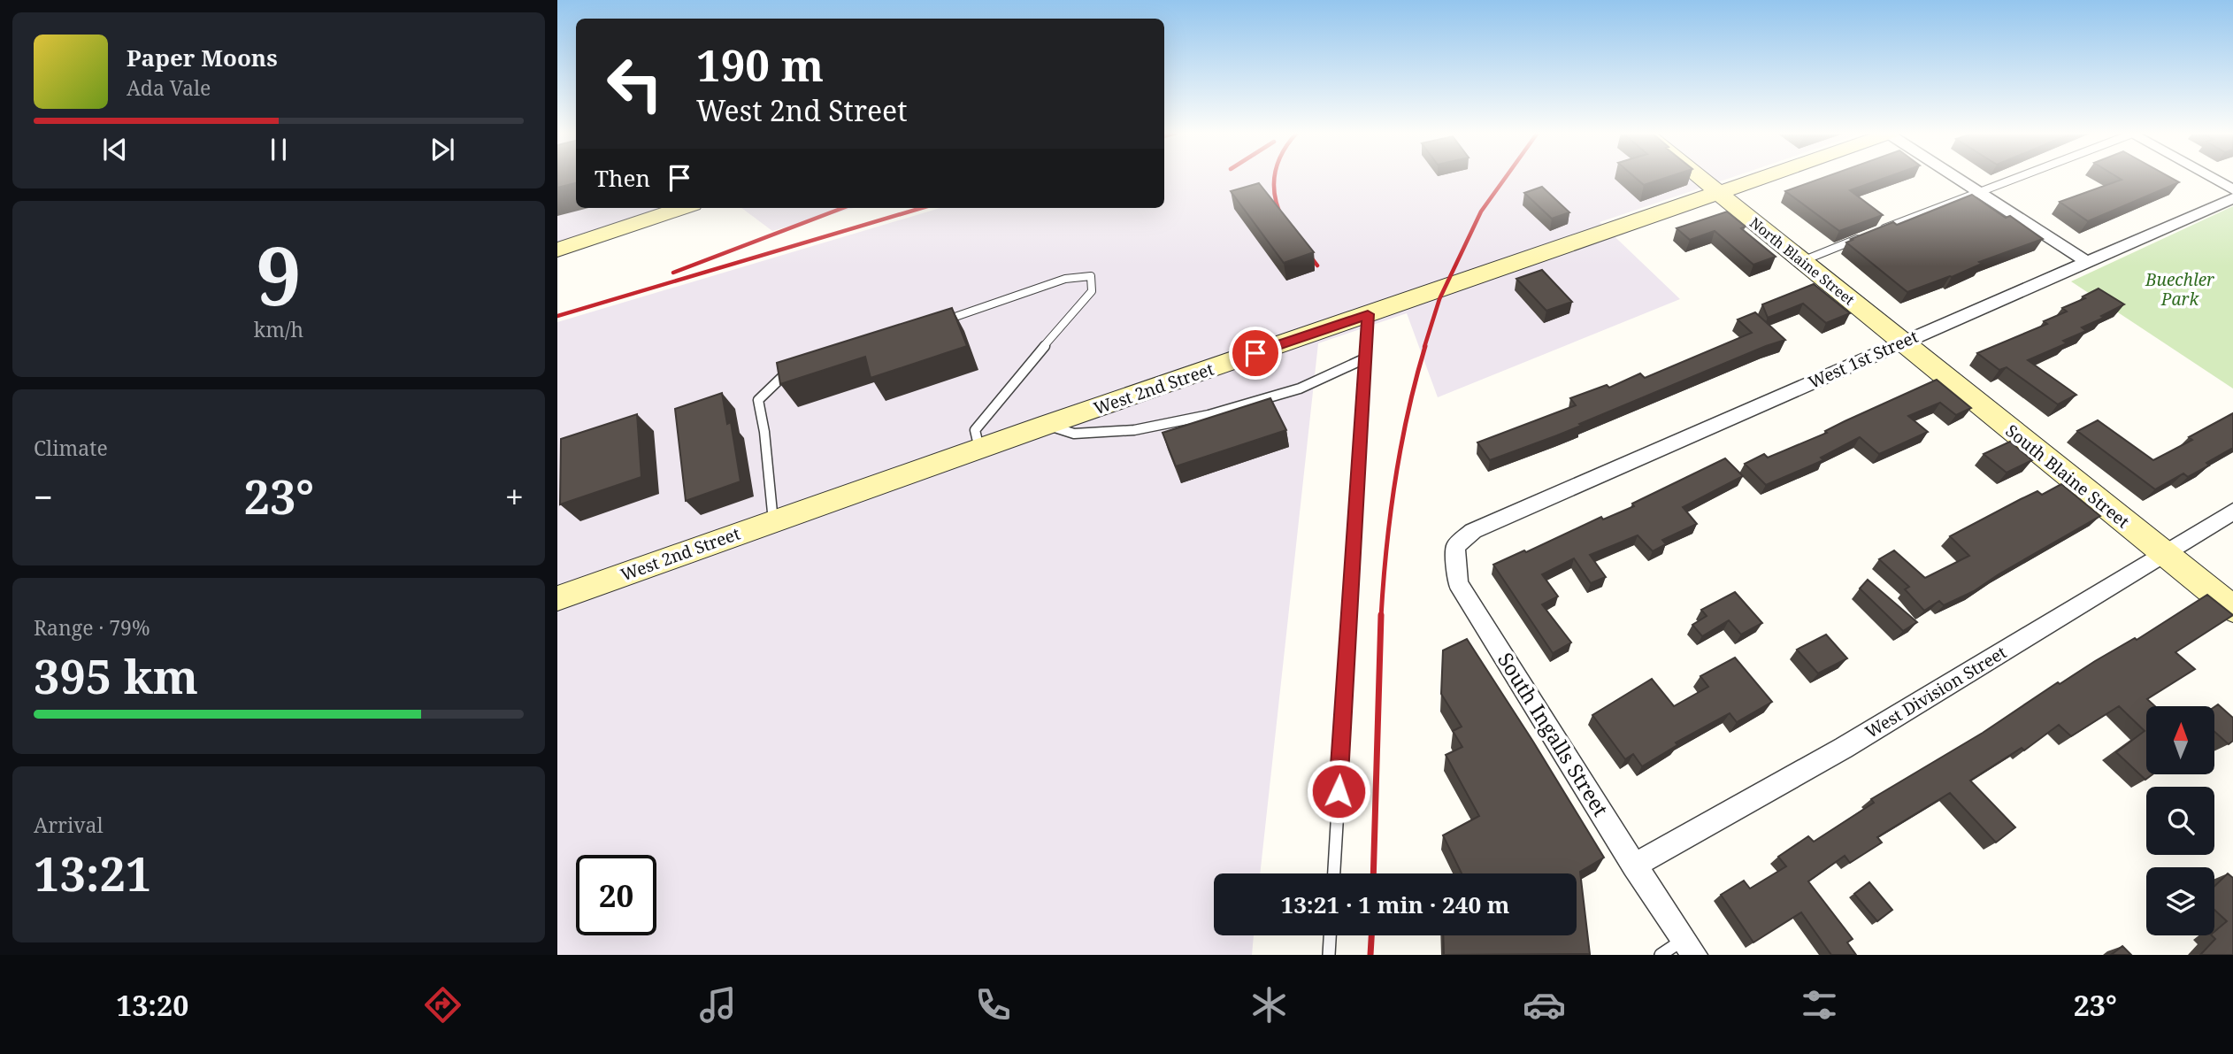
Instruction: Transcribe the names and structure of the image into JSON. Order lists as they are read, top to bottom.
{
  "streets": {
    "street": [
      "North Blaine Street",
      "West 1st Street",
      "West 2nd Street",
      "South Blaine Street",
      "West Division Street",
      "South Ingalls Street"
    ]
  },
  "crossings": [
    ["North Blaine Street", "West 1st Street"],
    ["North Blaine Street", "West 2nd Street"],
    ["North Blaine Street", "South Blaine Street"],
    ["West 1st Street", "South Blaine Street"],
    ["West 1st Street", "South Ingalls Street"],
    ["South Blaine Street", "West Division Street"],
    ["West Division Street", "South Ingalls Street"]
  ],
  "parks": ["Buechler Park"],
  "north": "top",
  "page": {
    "turn": ["190 m", "West 2nd Street"],
    "song": ["Paper Moons", "Ada Vale"],
    "then": "Then",
    "tile": [
      ["9", "km/h"],
      "Climate",
      ["Range · 79%", "395 km"],
      ["Arrival", "13:21"]
    ],
    "heat": ["−", "23°", "+"],
    "limit": "20",
    "trip": "13:21 · 1 min · 240 m",
    "tabs": ["13:20", "23°"]
  }
}
